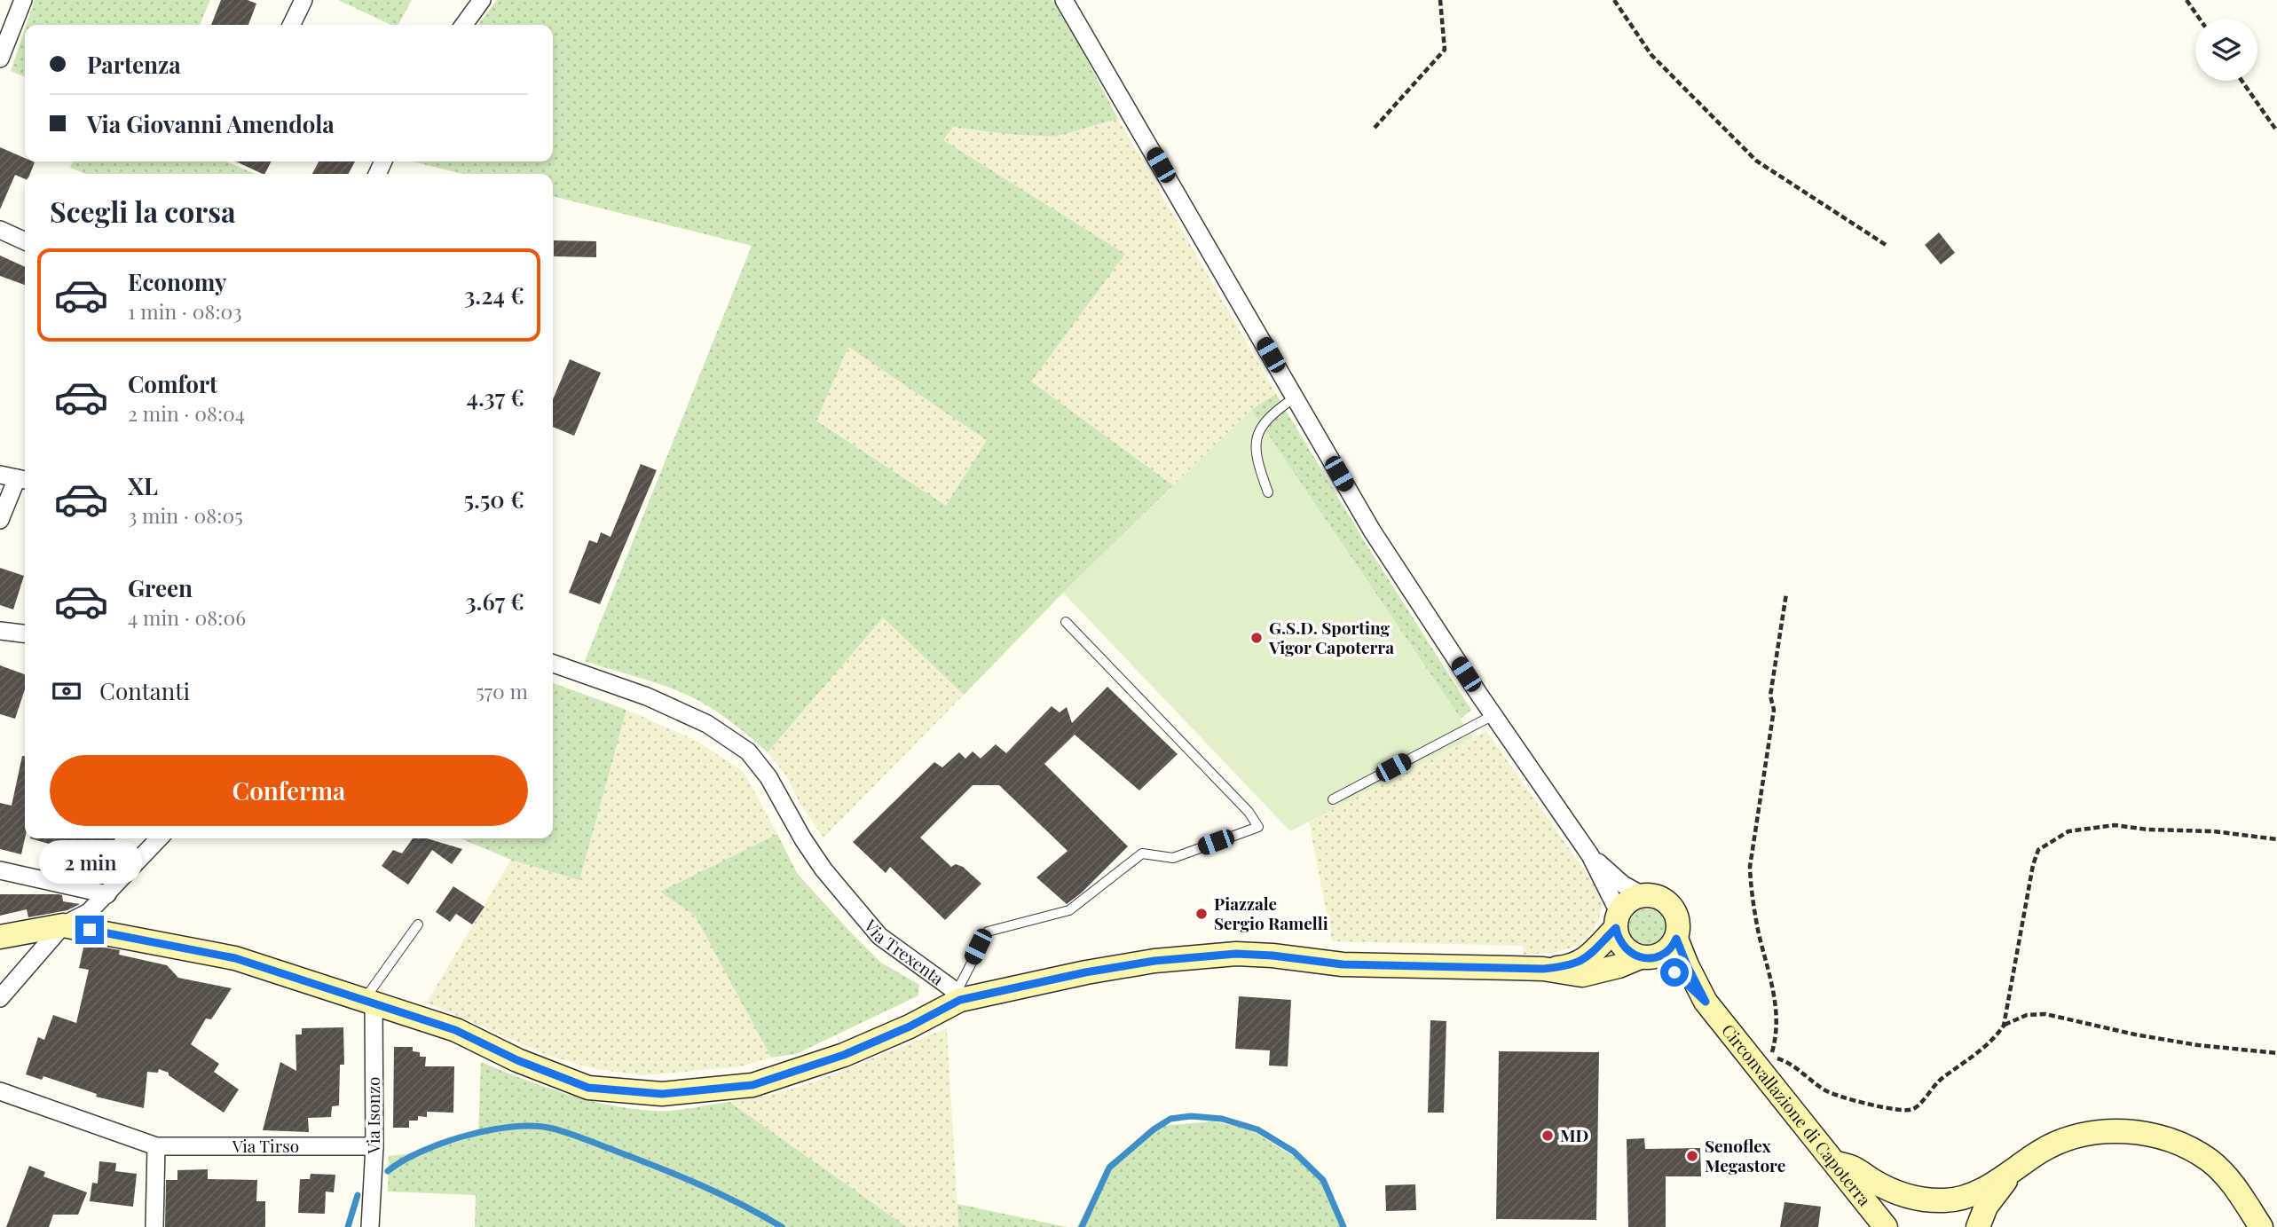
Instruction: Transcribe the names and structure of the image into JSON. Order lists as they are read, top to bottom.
{
  "streets": {
    "street": [
      "Via Trexenta",
      "Circonvallazione di Capoterra",
      "Via Isonzo",
      "Via Tirso"
    ]
  },
  "crossings": [
    ["Via Isonzo", "Via Tirso"]
  ],
  "places": [
    "G.S.D. Sporting Vigor Capoterra",
    "Piazzale Sergio Ramelli",
    "MD",
    "Senoflex Megastore"
  ],
  "page": {
    "banner": ["Partenza", "Via Giovanni Amendola"],
    "heading": "Scegli la corsa",
    "list": [
      {
        "name": "Economy",
        "note": "1 min · 08:03",
        "value": "3.24 €"
      },
      {
        "name": "Comfort",
        "note": "2 min · 08:04",
        "value": "4.37 €"
      },
      {
        "name": "XL",
        "note": "3 min · 08:05",
        "value": "5.50 €"
      },
      {
        "name": "Green",
        "note": "4 min · 08:06",
        "value": "3.67 €"
      }
    ],
    "pay": ["Contanti", "570 m"],
    "buttons": "Conferma",
    "bubble": "2 min"
  }
}
